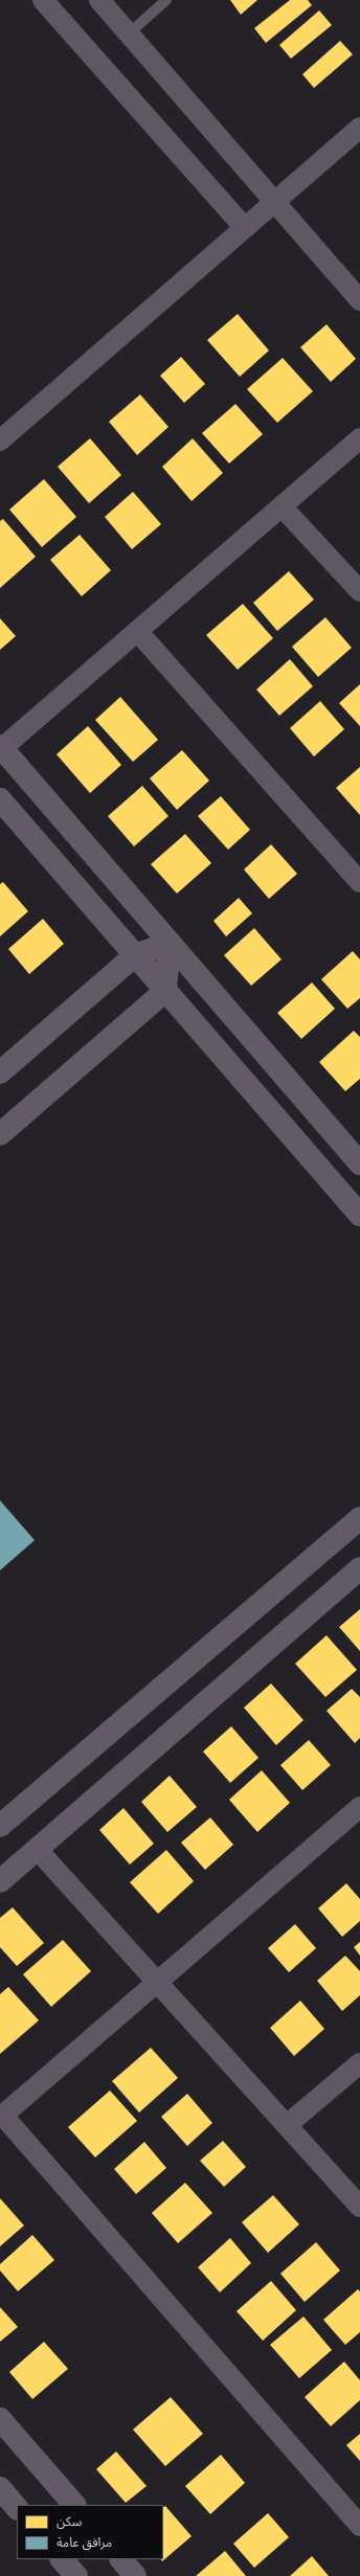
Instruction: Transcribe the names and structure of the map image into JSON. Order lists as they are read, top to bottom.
{
  "legend": ["سكن", "مرافق عامة"]
}
